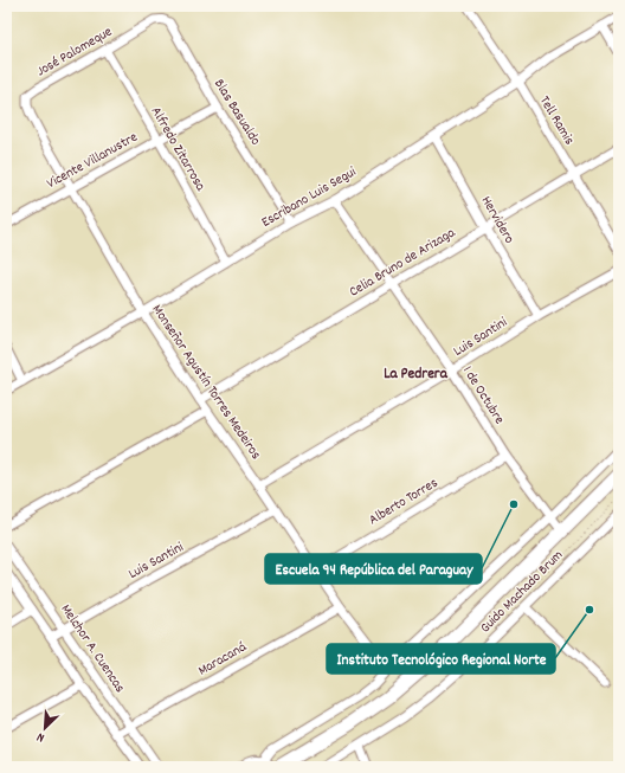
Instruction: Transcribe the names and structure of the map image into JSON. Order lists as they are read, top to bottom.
{
  "streets": {
    "street": [
      "José Palomeque",
      "Blas Basualdo",
      "Tell Ramis",
      "Alfredo Zitarrosa",
      "Vicente Villanustre",
      "Escribano Luis Segui",
      "Hervidero",
      "Celia Bruno de Arizaga",
      "Luis Santini",
      "Monseñor Agustín Torres Medeiros",
      "1 de Octubre",
      "Alberto Torres",
      "Guido Machado Brum",
      "Melchor A. Cuencas",
      "Maracaná"
    ]
  },
  "crossings": [
    ["José Palomeque", "Blas Basualdo"],
    ["José Palomeque", "Alfredo Zitarrosa"],
    ["José Palomeque", "Monseñor Agustín Torres Medeiros"],
    ["Blas Basualdo", "Vicente Villanustre"],
    ["Blas Basualdo", "Escribano Luis Segui"],
    ["Tell Ramis", "Escribano Luis Segui"],
    ["Tell Ramis", "Celia Bruno de Arizaga"],
    ["Alfredo Zitarrosa", "Vicente Villanustre"],
    ["Alfredo Zitarrosa", "Escribano Luis Segui"],
    ["Vicente Villanustre", "Monseñor Agustín Torres Medeiros"],
    ["Escribano Luis Segui", "Hervidero"],
    ["Escribano Luis Segui", "Monseñor Agustín Torres Medeiros"],
    ["Escribano Luis Segui", "1 de Octubre"],
    ["Hervidero", "Celia Bruno de Arizaga"],
    ["Hervidero", "Luis Santini"],
    ["Celia Bruno de Arizaga", "Monseñor Agustín Torres Medeiros"],
    ["Celia Bruno de Arizaga", "1 de Octubre"],
    ["Luis Santini", "Monseñor Agustín Torres Medeiros"],
    ["Luis Santini", "1 de Octubre"],
    ["Luis Santini", "Melchor A. Cuencas"],
    ["Monseñor Agustín Torres Medeiros", "Alberto Torres"],
    ["Monseñor Agustín Torres Medeiros", "Maracaná"],
    ["1 de Octubre", "Alberto Torres"],
    ["Melchor A. Cuencas", "Maracaná"]
  ],
  "districts": ["La Pedrera"],
  "places": ["Escuela 94 República del Paraguay", "Instituto Tecnológico Regional Norte"],
  "north": "bottom left"
}
